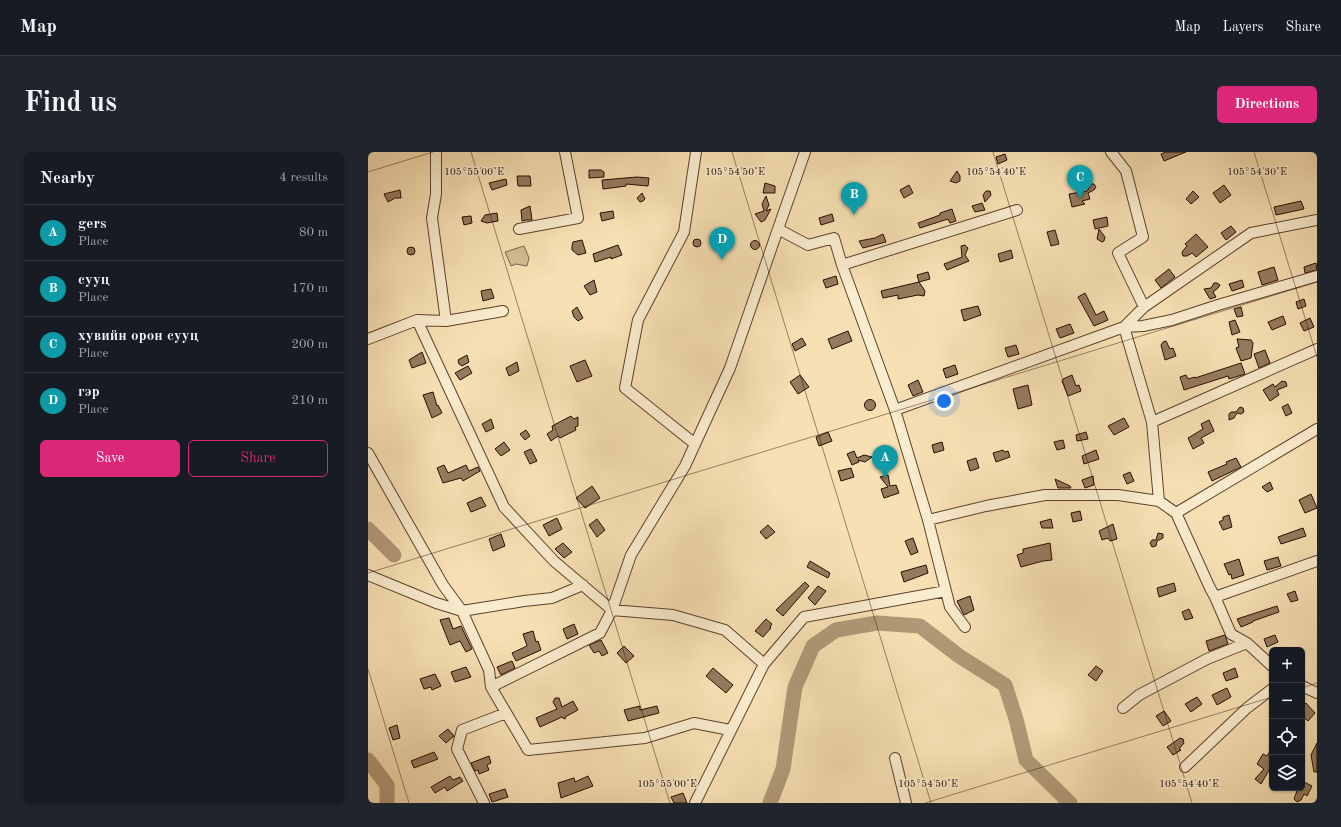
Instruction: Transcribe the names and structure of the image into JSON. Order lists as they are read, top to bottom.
{
  "page": {
    "header": "Map",
    "nav": ["Map", "Layers", "Share"],
    "buttons": [
      "Directions",
      ["Save", "Share"]
    ],
    "title": "Find us",
    "heading": ["Nearby", "4 results"],
    "pins": [
      "C",
      "B",
      "D",
      "A"
    ],
    "list": [
      {
        "mark": "A",
        "name": "gers",
        "note": "Place",
        "value": "80 m"
      },
      {
        "mark": "B",
        "name": "сууц",
        "note": "Place",
        "value": "170 m"
      },
      {
        "mark": "C",
        "name": "хувийн орон сууц",
        "note": "Place",
        "value": "200 m"
      },
      {
        "mark": "D",
        "name": "гэр",
        "note": "Place",
        "value": "210 m"
      }
    ],
    "map_buttons": ["+", "−"]
  },
  "coordinates": [
    "105°55'00\"E",
    "105°54'50\"E",
    "105°54'40\"E",
    "105°54'30\"E"
  ]
}
